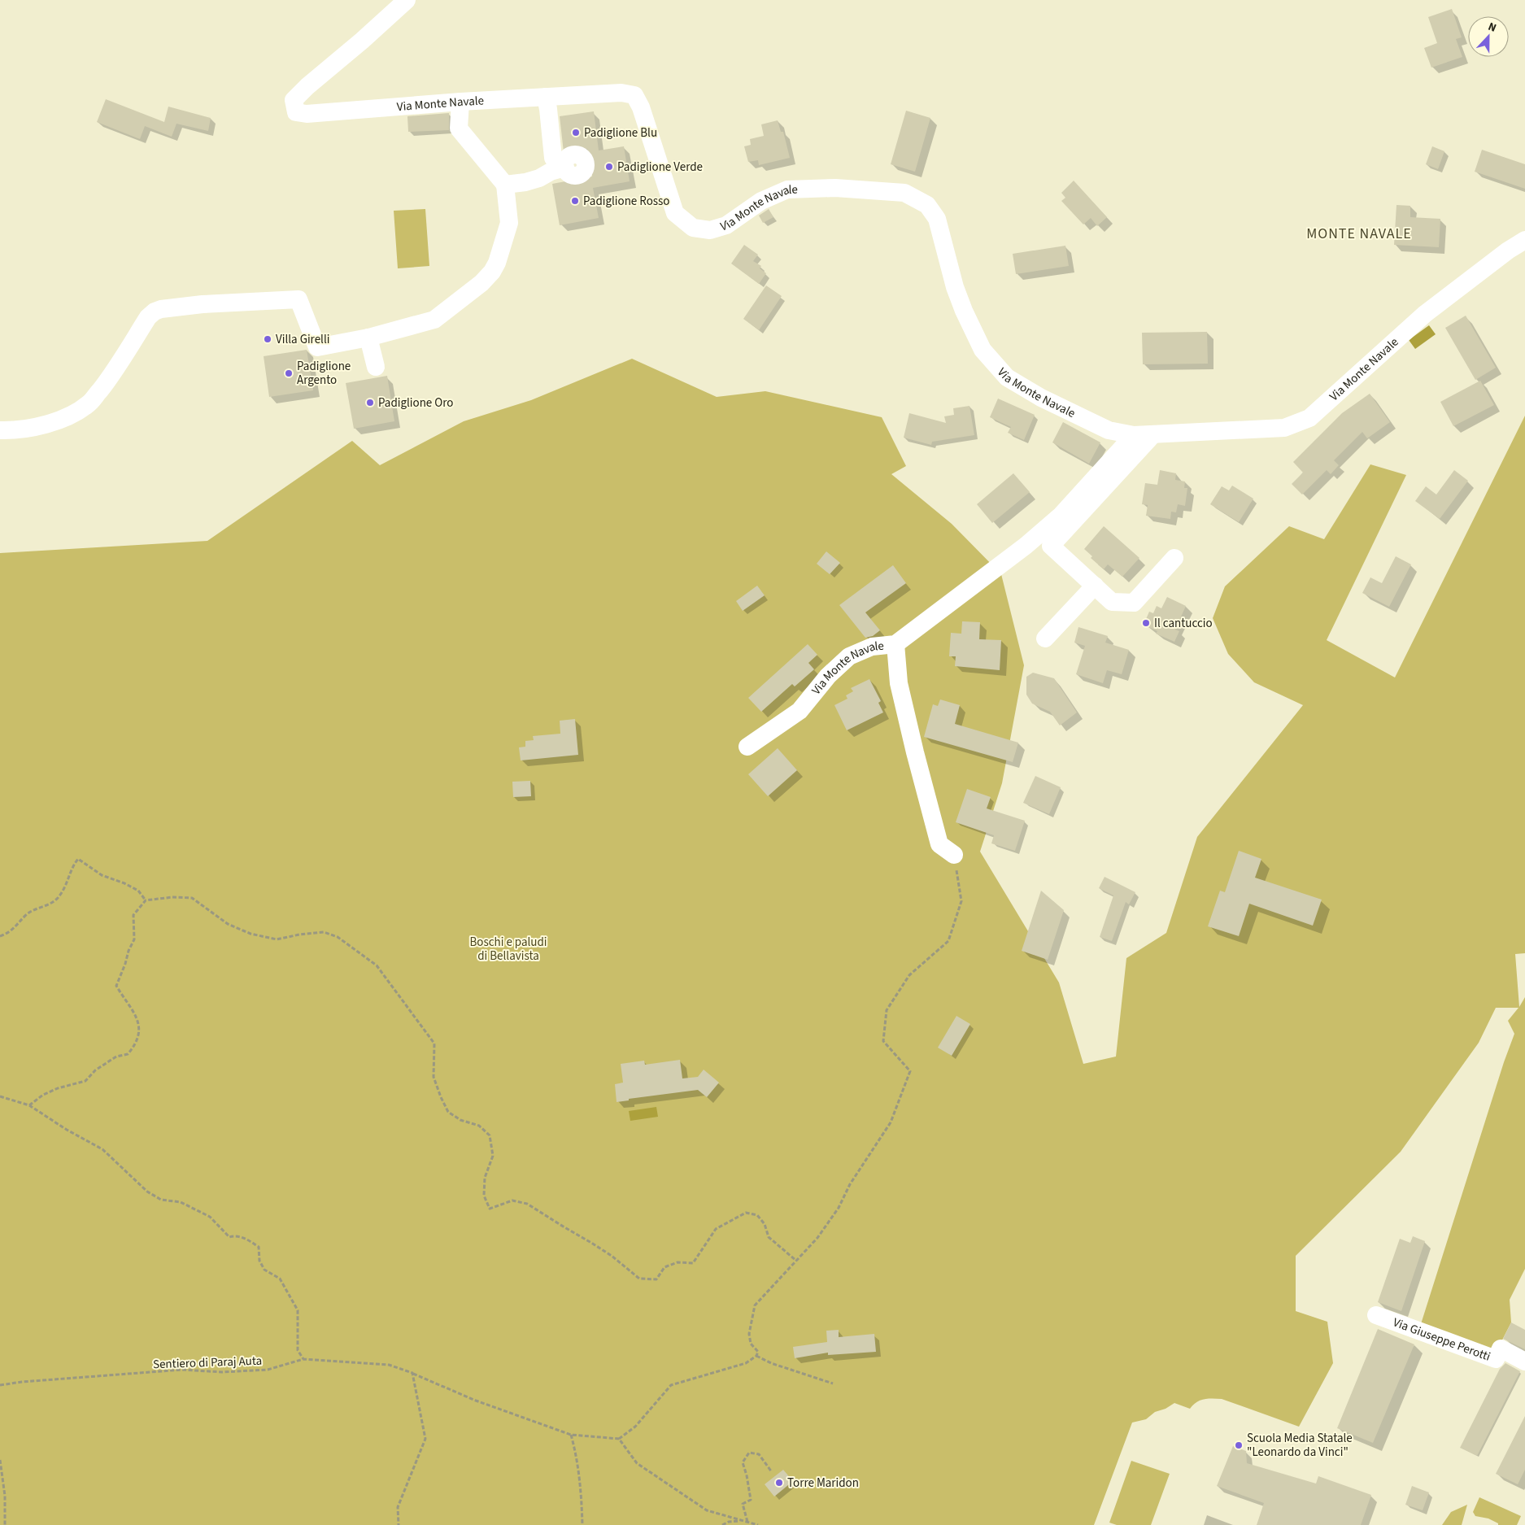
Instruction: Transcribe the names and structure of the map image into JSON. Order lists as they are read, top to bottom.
{
  "streets": {
    "street": ["Via Monte Navale", "Via Giuseppe Perotti"],
    "path": ["Sentiero di Paraj Auta"]
  },
  "districts": ["MONTE NAVALE"],
  "parks": ["Boschi e paludi di Bellavista"],
  "places": [
    "Padiglione Blu",
    "Padiglione Verde",
    "Padiglione Rosso",
    "Villa Girelli",
    "Padiglione Argento",
    "Padiglione Oro",
    "Il cantuccio",
    "Scuola Media Statale \"Leonardo da Vinci\"",
    "Torre Maridon"
  ],
  "north": "top"
}
